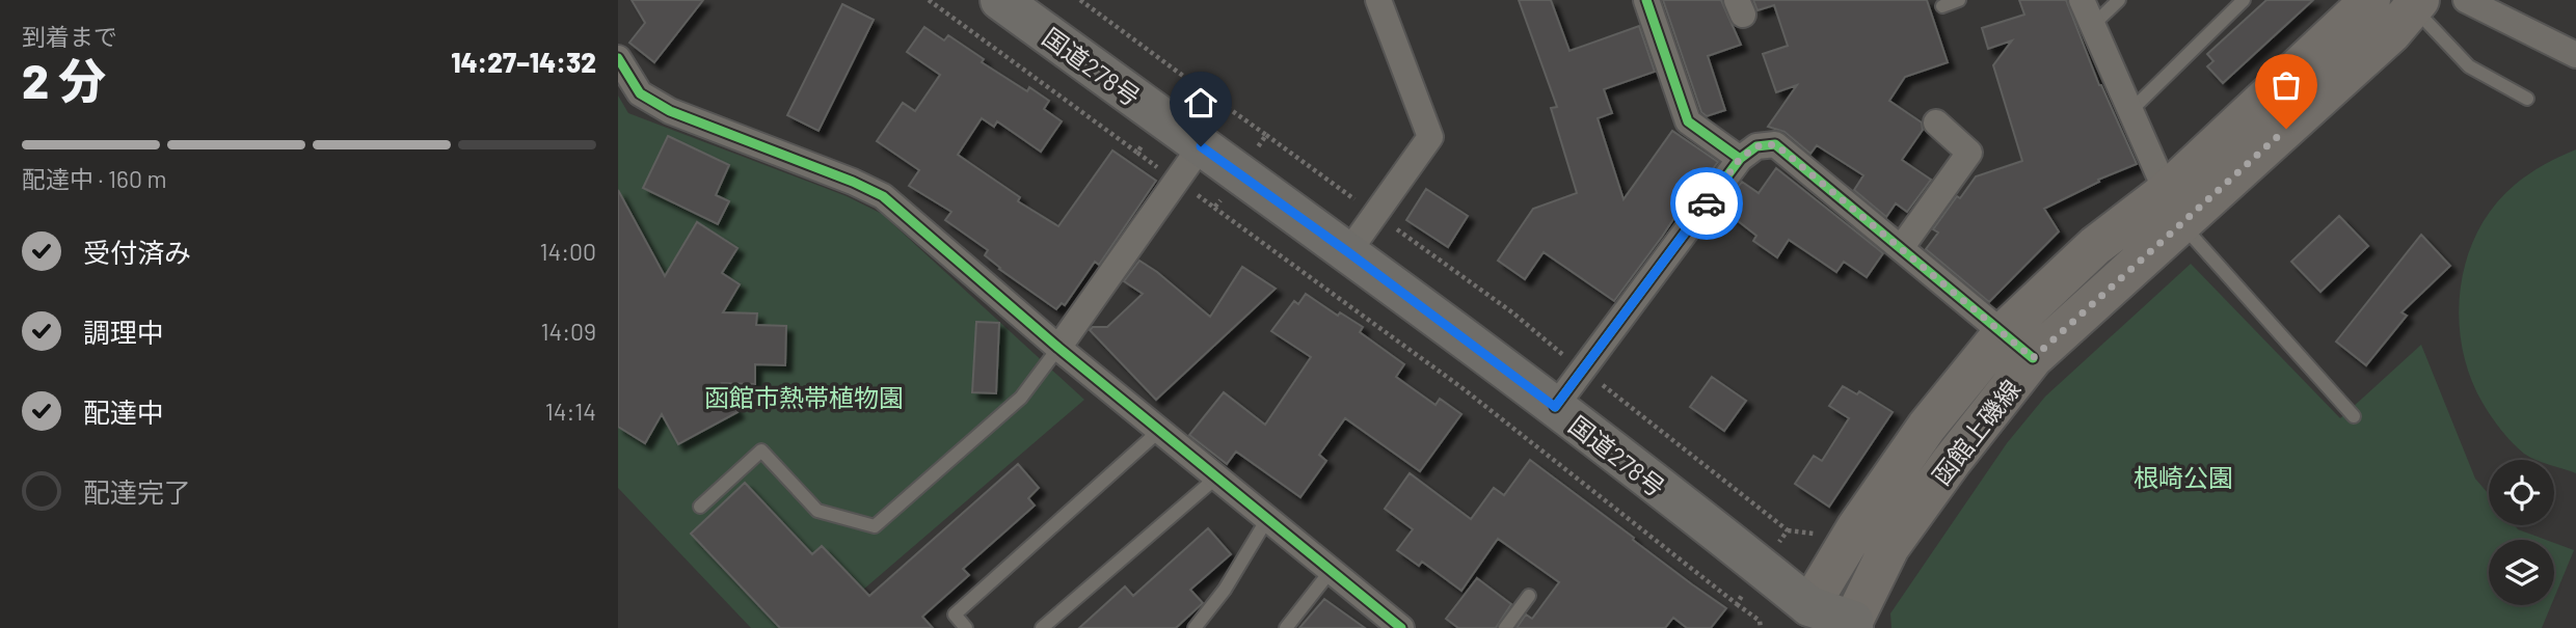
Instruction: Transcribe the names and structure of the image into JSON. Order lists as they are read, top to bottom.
{
  "streets": {
    "highway": ["国道278号"],
    "main road": ["函館上磯線"]
  },
  "crossings": [
    ["国道278号", "函館上磯線"]
  ],
  "parks": ["函館市熱帯植物園", "根崎公園"],
  "page": {
    "heading": ["2 分", "到着まで", "14:27–14:32"],
    "bar": "配達中 · 160 m",
    "list": [
      ["受付済み", "14:00"],
      ["調理中", "14:09"],
      ["配達中", "14:14"],
      "配達完了"
    ]
  }
}
